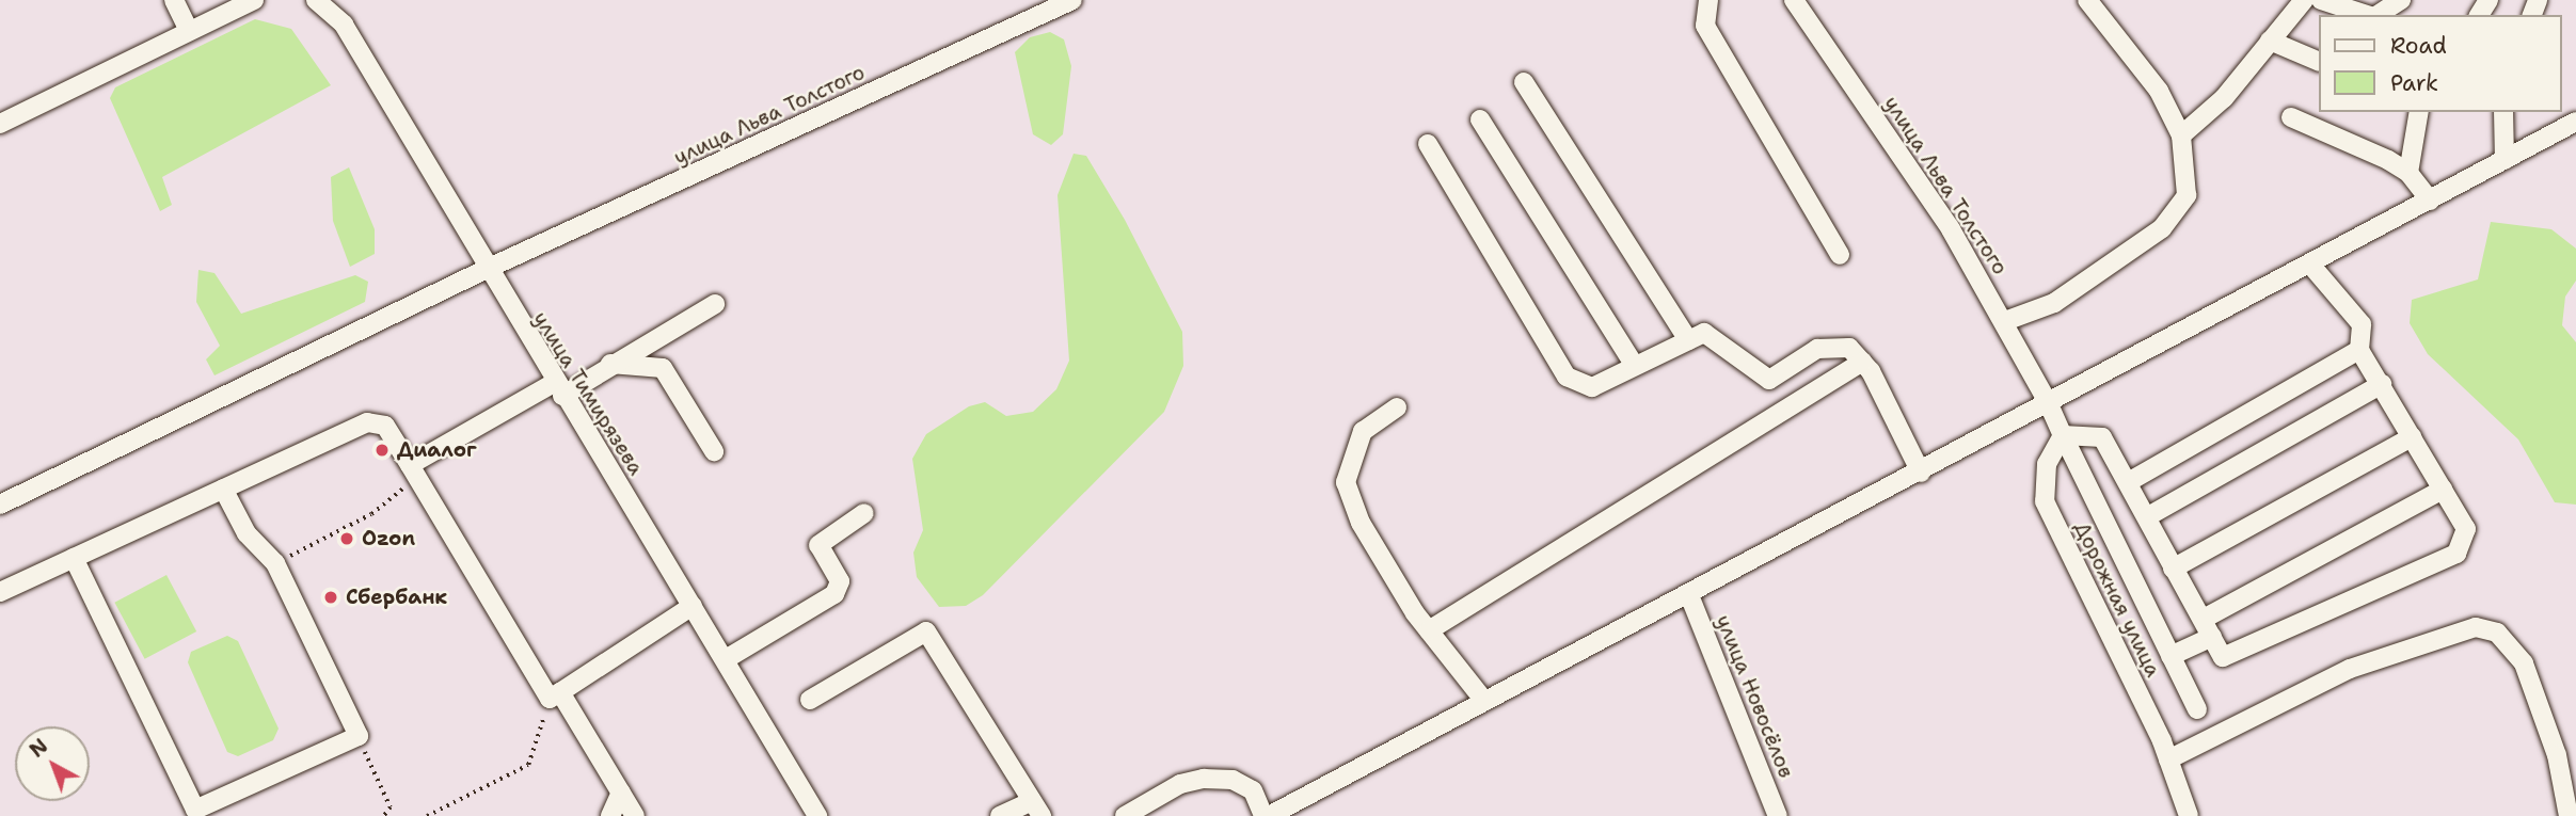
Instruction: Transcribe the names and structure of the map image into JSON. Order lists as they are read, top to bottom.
{
  "streets": {
    "street": [
      "улица Льва Толстого",
      "улица Тимирязева",
      "Дорожная улица",
      "улица Новосёлов"
    ]
  },
  "crossings": [
    ["улица Льва Толстого", "улица Тимирязева"]
  ],
  "places": ["Диалог", "Ozon", "Сбербанк"],
  "legend": ["Road", "Park"],
  "north": "top left"
}
